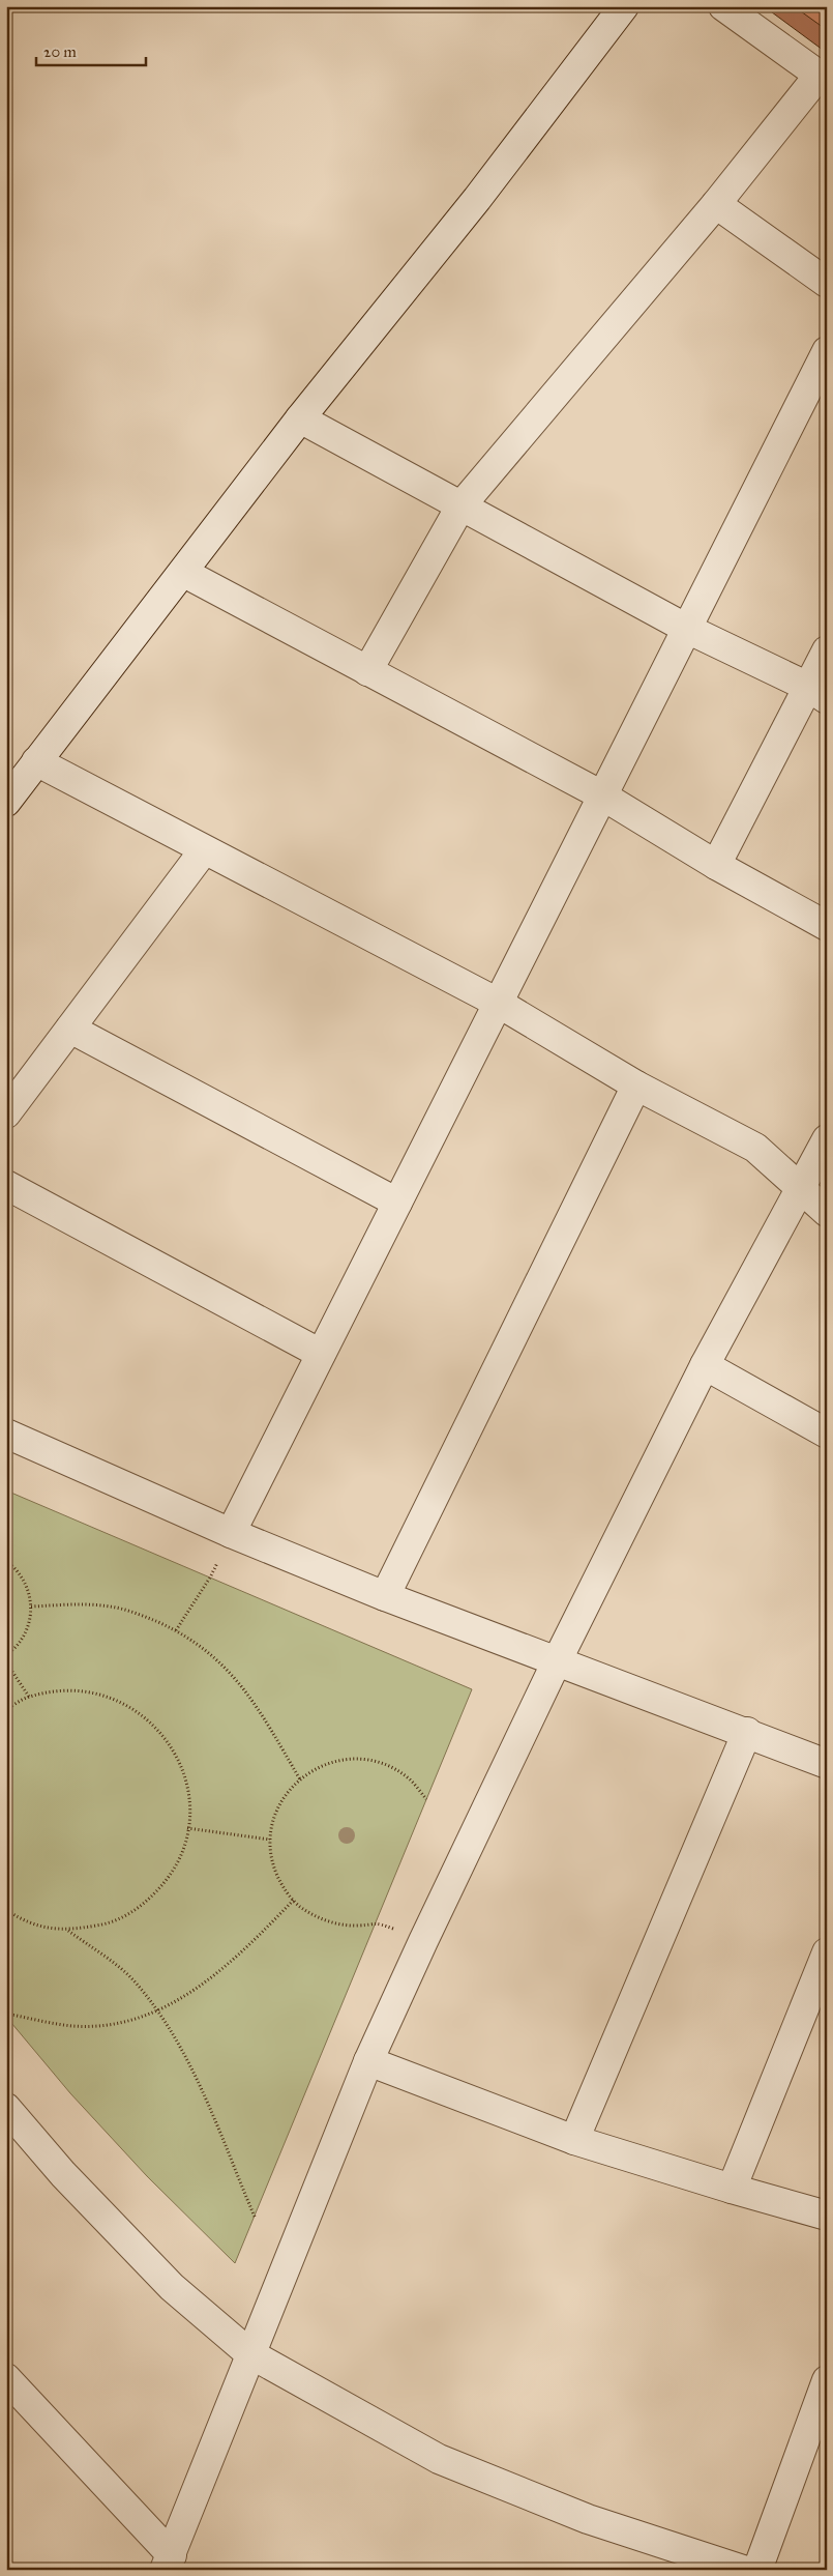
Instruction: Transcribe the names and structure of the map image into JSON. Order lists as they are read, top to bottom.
{
  "scale_bar": "20 m"
}
